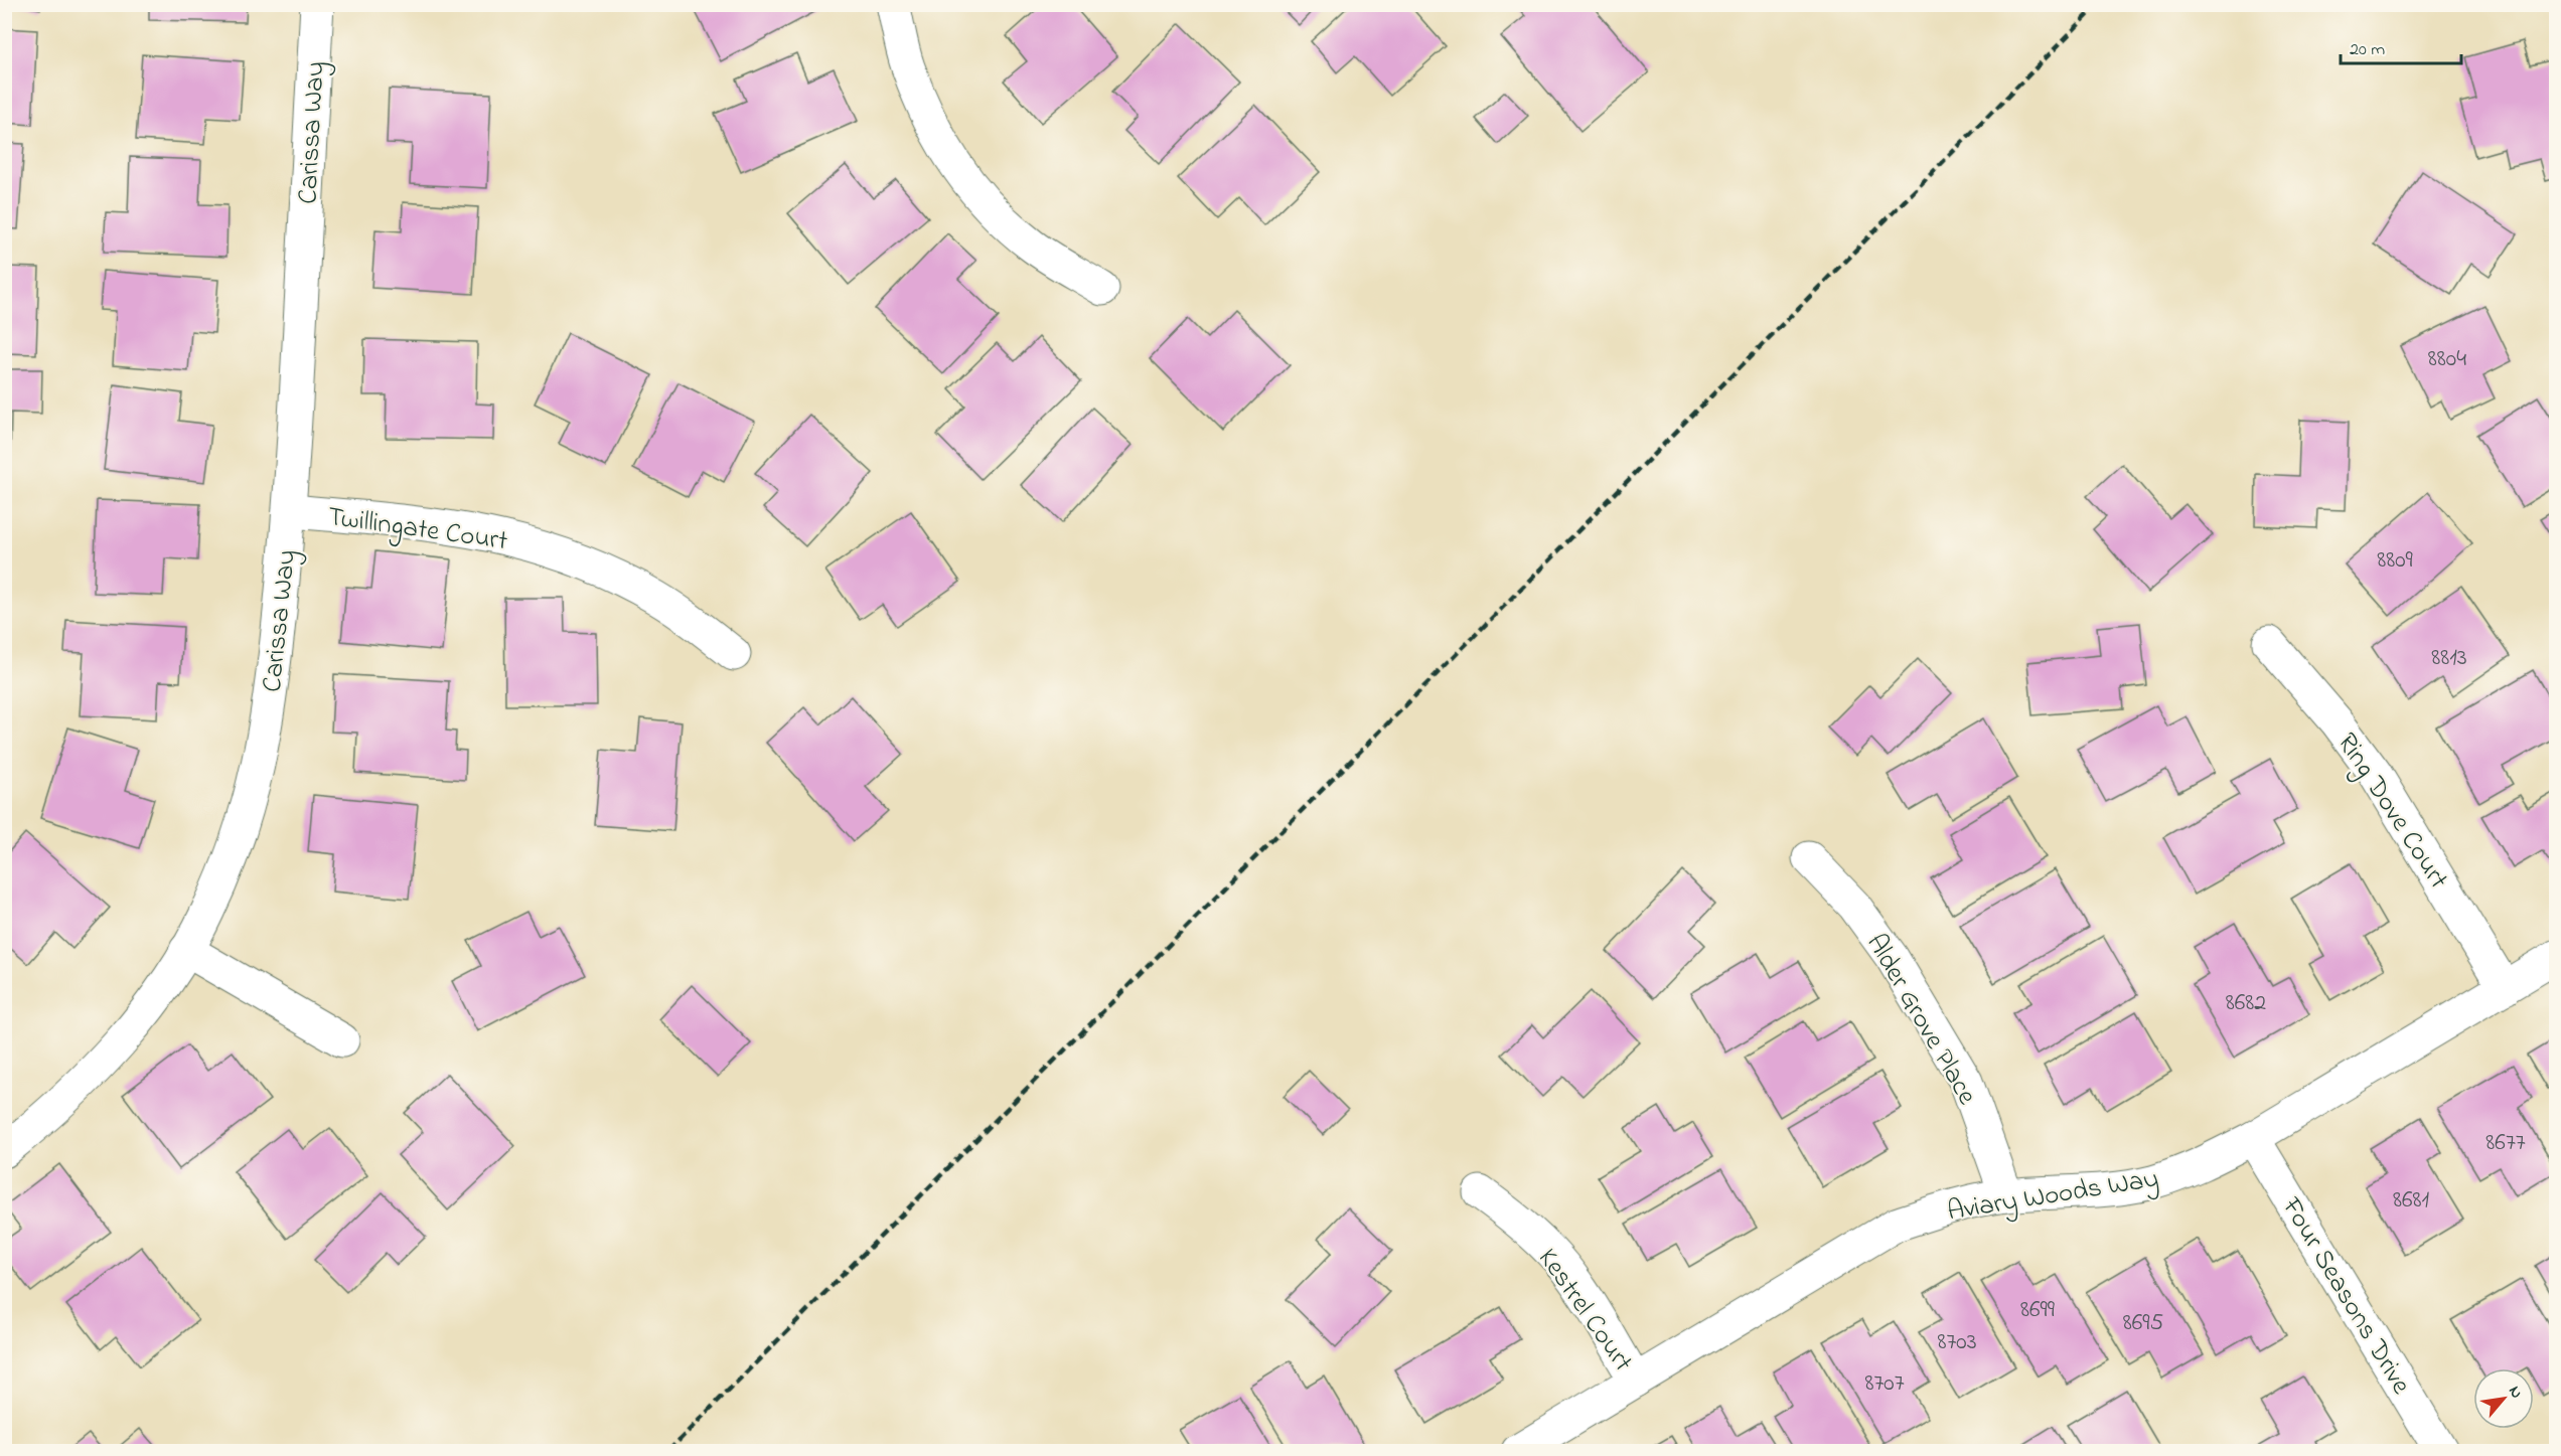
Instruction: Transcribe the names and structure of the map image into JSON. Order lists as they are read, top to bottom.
{
  "streets": {
    "street": [
      "Carissa Way",
      "Twillingate Court",
      "Ring Dove Court",
      "Alder Grove Place",
      "Aviary Woods Way",
      "Four Seasons Drive",
      "Kestrel Court"
    ]
  },
  "crossings": [
    ["Carissa Way", "Twillingate Court"],
    ["Ring Dove Court", "Aviary Woods Way"],
    ["Alder Grove Place", "Aviary Woods Way"],
    ["Aviary Woods Way", "Four Seasons Drive"],
    ["Aviary Woods Way", "Kestrel Court"]
  ],
  "house_numbers": [
    "8804",
    "8809",
    "8813",
    "8682",
    "8677",
    "8681",
    "8699",
    "8695",
    "8703",
    "8707"
  ],
  "scale_bar": "20 m",
  "north": "top right"
}
